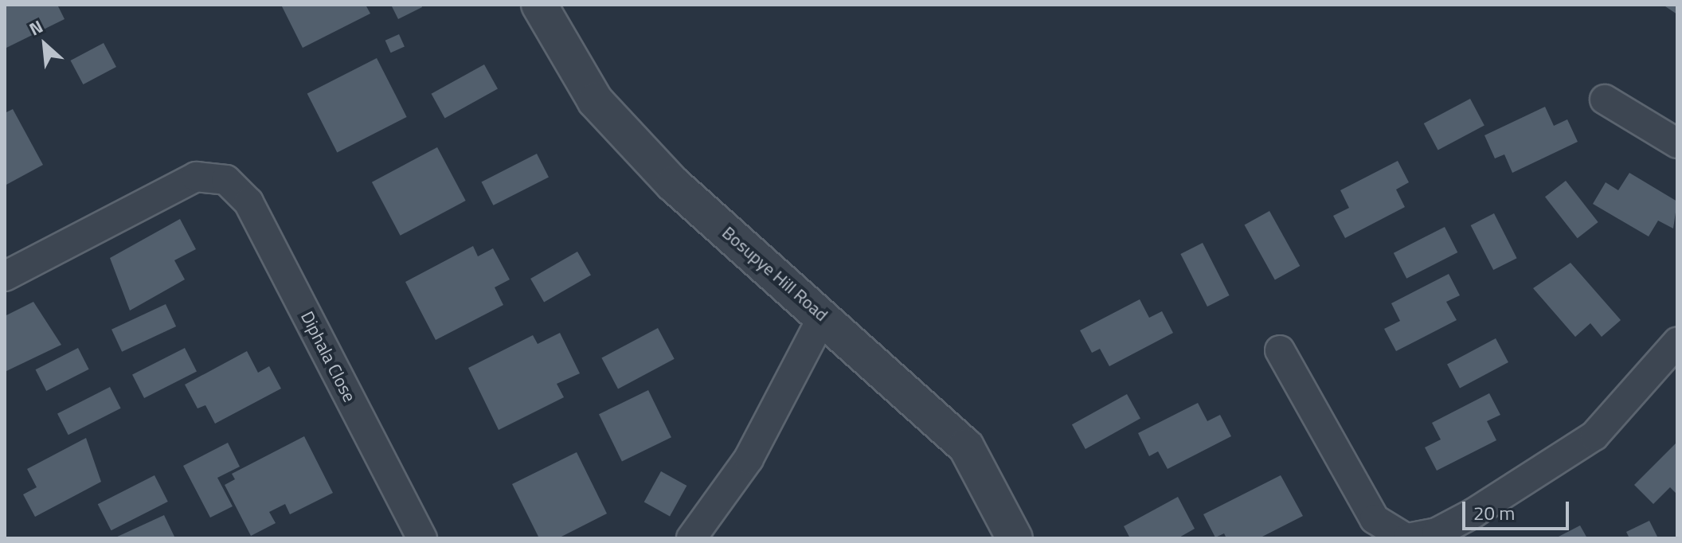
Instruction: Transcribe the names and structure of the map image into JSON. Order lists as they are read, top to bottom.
{
  "streets": {
    "street": ["Bosupye Hill Road", "Diphala Close"]
  },
  "scale_bar": "20 m",
  "north": "top left"
}
